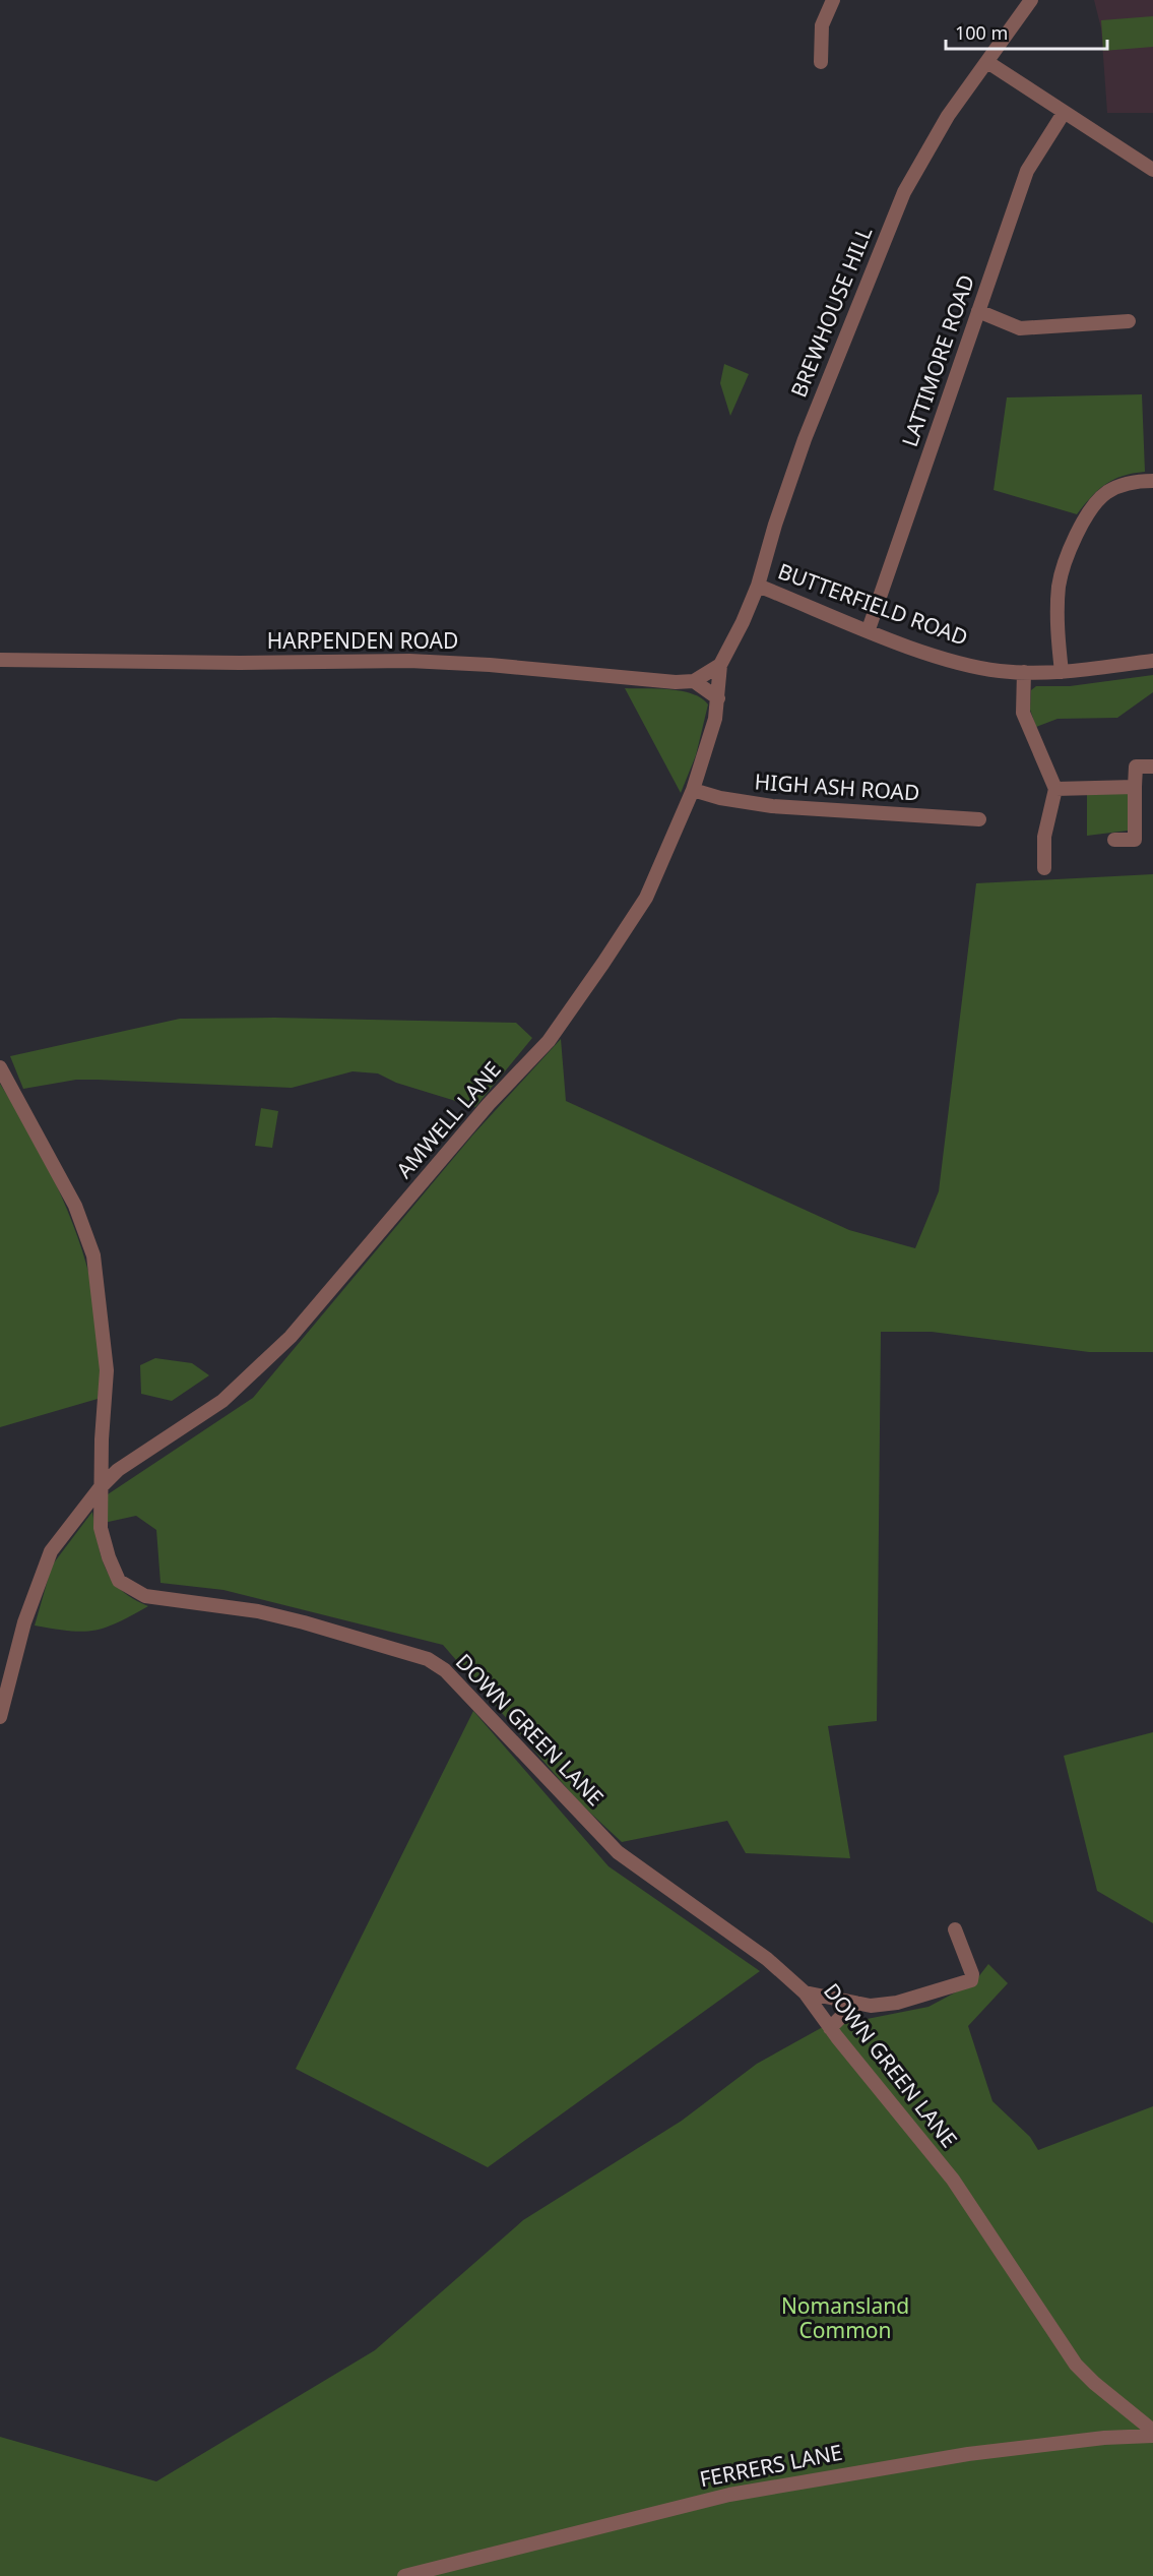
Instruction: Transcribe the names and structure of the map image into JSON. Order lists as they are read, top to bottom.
{
  "streets": {
    "street": [
      "BREWHOUSE HILL",
      "LATTIMORE ROAD",
      "BUTTERFIELD ROAD",
      "HARPENDEN ROAD",
      "HIGH ASH ROAD",
      "AMWELL LANE",
      "DOWN GREEN LANE",
      "FERRERS LANE"
    ]
  },
  "crossings": [
    ["BREWHOUSE HILL", "BUTTERFIELD ROAD"],
    ["BREWHOUSE HILL", "AMWELL LANE"],
    ["LATTIMORE ROAD", "BUTTERFIELD ROAD"],
    ["HIGH ASH ROAD", "AMWELL LANE"],
    ["AMWELL LANE", "DOWN GREEN LANE"]
  ],
  "parks": ["Nomansland Common"],
  "scale_bar": "100 m"
}
